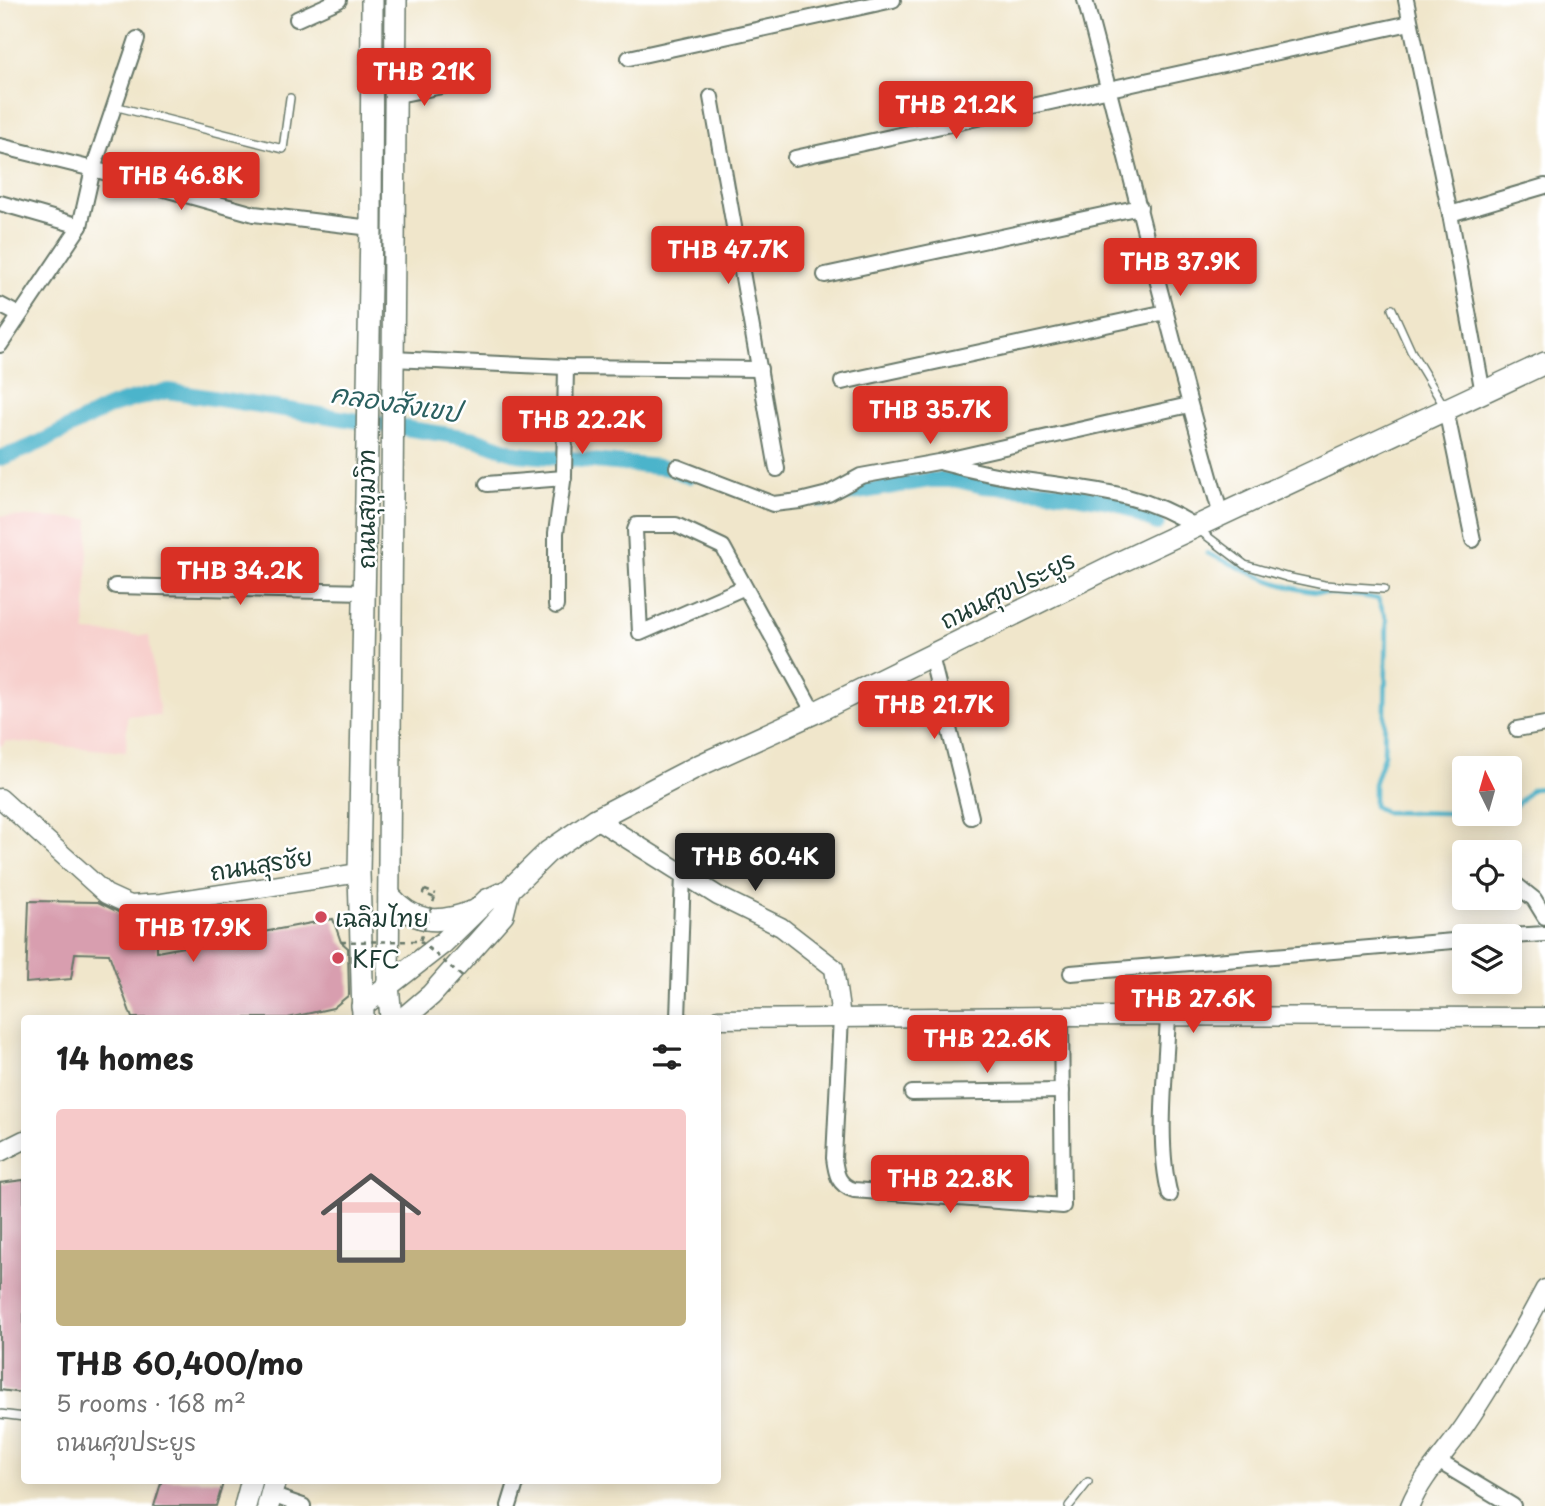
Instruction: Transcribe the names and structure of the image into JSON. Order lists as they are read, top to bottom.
{
  "streets": {
    "main road": ["ถนนสุขุมวิท", "ถนนศุขประยูร"],
    "street": ["ถนนสุรชัย"]
  },
  "crossings": [
    ["ถนนสุขุมวิท", "ถนนศุขประยูร"],
    ["ถนนสุขุมวิท", "ถนนสุรชัย"]
  ],
  "water": ["คลองสังเขป"],
  "places": ["เฉลิมไทย", "KFC"],
  "north": "top",
  "page": {
    "price": [
      "THB 21K",
      "THB 21.2K",
      "THB 46.8K",
      "THB 47.7K",
      "THB 37.9K",
      "THB 35.7K",
      "THB 22.2K",
      "THB 34.2K",
      "THB 21.7K",
      "THB 60.4K",
      "THB 17.9K",
      "THB 27.6K",
      "THB 22.6K",
      "THB 22.8K"
    ],
    "heading": "14 homes",
    "list": [
      {
        "name": "THB 60,400/mo",
        "note": "5 rooms · 168 m² · ถนนศุขประยูร"
      }
    ]
  }
}
